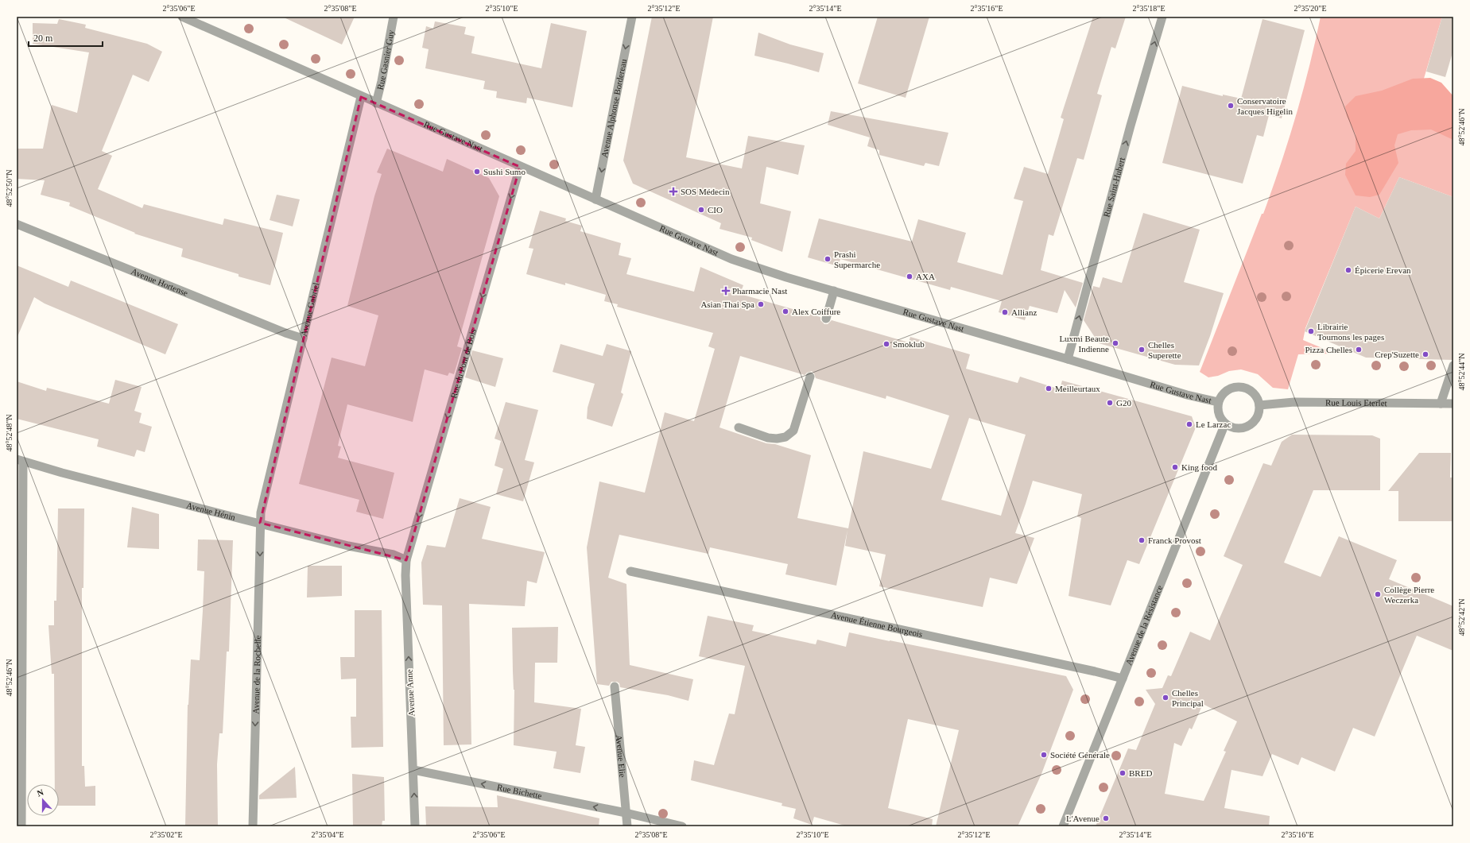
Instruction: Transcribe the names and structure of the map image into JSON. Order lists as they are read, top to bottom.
{
  "streets": {
    "street": [
      "Rue Gasnier Guy",
      "Avenue Alphonse Bordereau",
      "Rue Gustave Nast",
      "Rue Saint-Hubert",
      "Avenue Hortense",
      "Avenue Gabriel",
      "Rue du Pont de Bois",
      "Rue Louis Eterlet",
      "Avenue Hénin",
      "Avenue Étienne Bourgeois",
      "Avenue de la Résistance",
      "Avenue de la Rochelle",
      "Avenue Anne",
      "Avenue Elie",
      "Rue Bichette"
    ]
  },
  "crossings": [
    ["Rue Gasnier Guy", "Rue Gustave Nast"],
    ["Avenue Alphonse Bordereau", "Rue Gustave Nast"],
    ["Rue Gustave Nast", "Rue Saint-Hubert"],
    ["Rue Gustave Nast", "Avenue Gabriel"],
    ["Rue Gustave Nast", "Rue du Pont de Bois"],
    ["Rue Gustave Nast", "Rue Louis Eterlet"],
    ["Rue Gustave Nast", "Avenue de la Résistance"],
    ["Avenue Hortense", "Avenue Gabriel"],
    ["Avenue Gabriel", "Avenue Hénin"],
    ["Avenue Gabriel", "Avenue de la Rochelle"],
    ["Rue du Pont de Bois", "Avenue Hénin"],
    ["Rue du Pont de Bois", "Avenue Anne"],
    ["Rue Louis Eterlet", "Avenue de la Résistance"],
    ["Avenue Hénin", "Avenue de la Rochelle"],
    ["Avenue Hénin", "Avenue Anne"],
    ["Avenue Étienne Bourgeois", "Avenue de la Résistance"],
    ["Avenue Anne", "Rue Bichette"],
    ["Avenue Elie", "Rue Bichette"]
  ],
  "one_way": [
    "Avenue Alphonse Bordereau",
    "Rue Saint-Hubert",
    "Rue du Pont de Bois",
    "Avenue de la Rochelle",
    "Avenue Anne",
    "Rue Bichette"
  ],
  "places": {
    "other": [
      "Conservatoire Jacques Higelin",
      "Sushi Sumo",
      "CIO",
      "Prashi Supermarche",
      "Épicerie Erevan",
      "AXA",
      "Asian Thai Spa",
      "Alex Coiffure",
      "Allianz",
      "Librairie Tournons les pages",
      "Luxmi Beaute Indienne",
      "Smoklub",
      "Chelles Superette",
      "Pizza Chelles",
      "Crep'Suzette",
      "Meilleurtaux",
      "G20",
      "Le Larzac",
      "King food",
      "Franck Provost",
      "Collège Pierre Weczerka",
      "Chelles Principal",
      "Société Générale",
      "BRED",
      "L'Avenue"
    ],
    "health": ["SOS Médecin", "Pharmacie Nast"]
  },
  "scale_bar": "20 m",
  "north": "top",
  "coordinates": [
    "2°35'06\"E",
    "2°35'08\"E",
    "2°35'10\"E",
    "2°35'12\"E",
    "2°35'14\"E",
    "2°35'16\"E",
    "2°35'18\"E",
    "2°35'20\"E",
    "48°52'46\"N",
    "48°52'50\"N",
    "48°52'44\"N",
    "48°52'48\"N",
    "48°52'42\"N",
    "2°35'02\"E",
    "2°35'04\"E"
  ]
}
